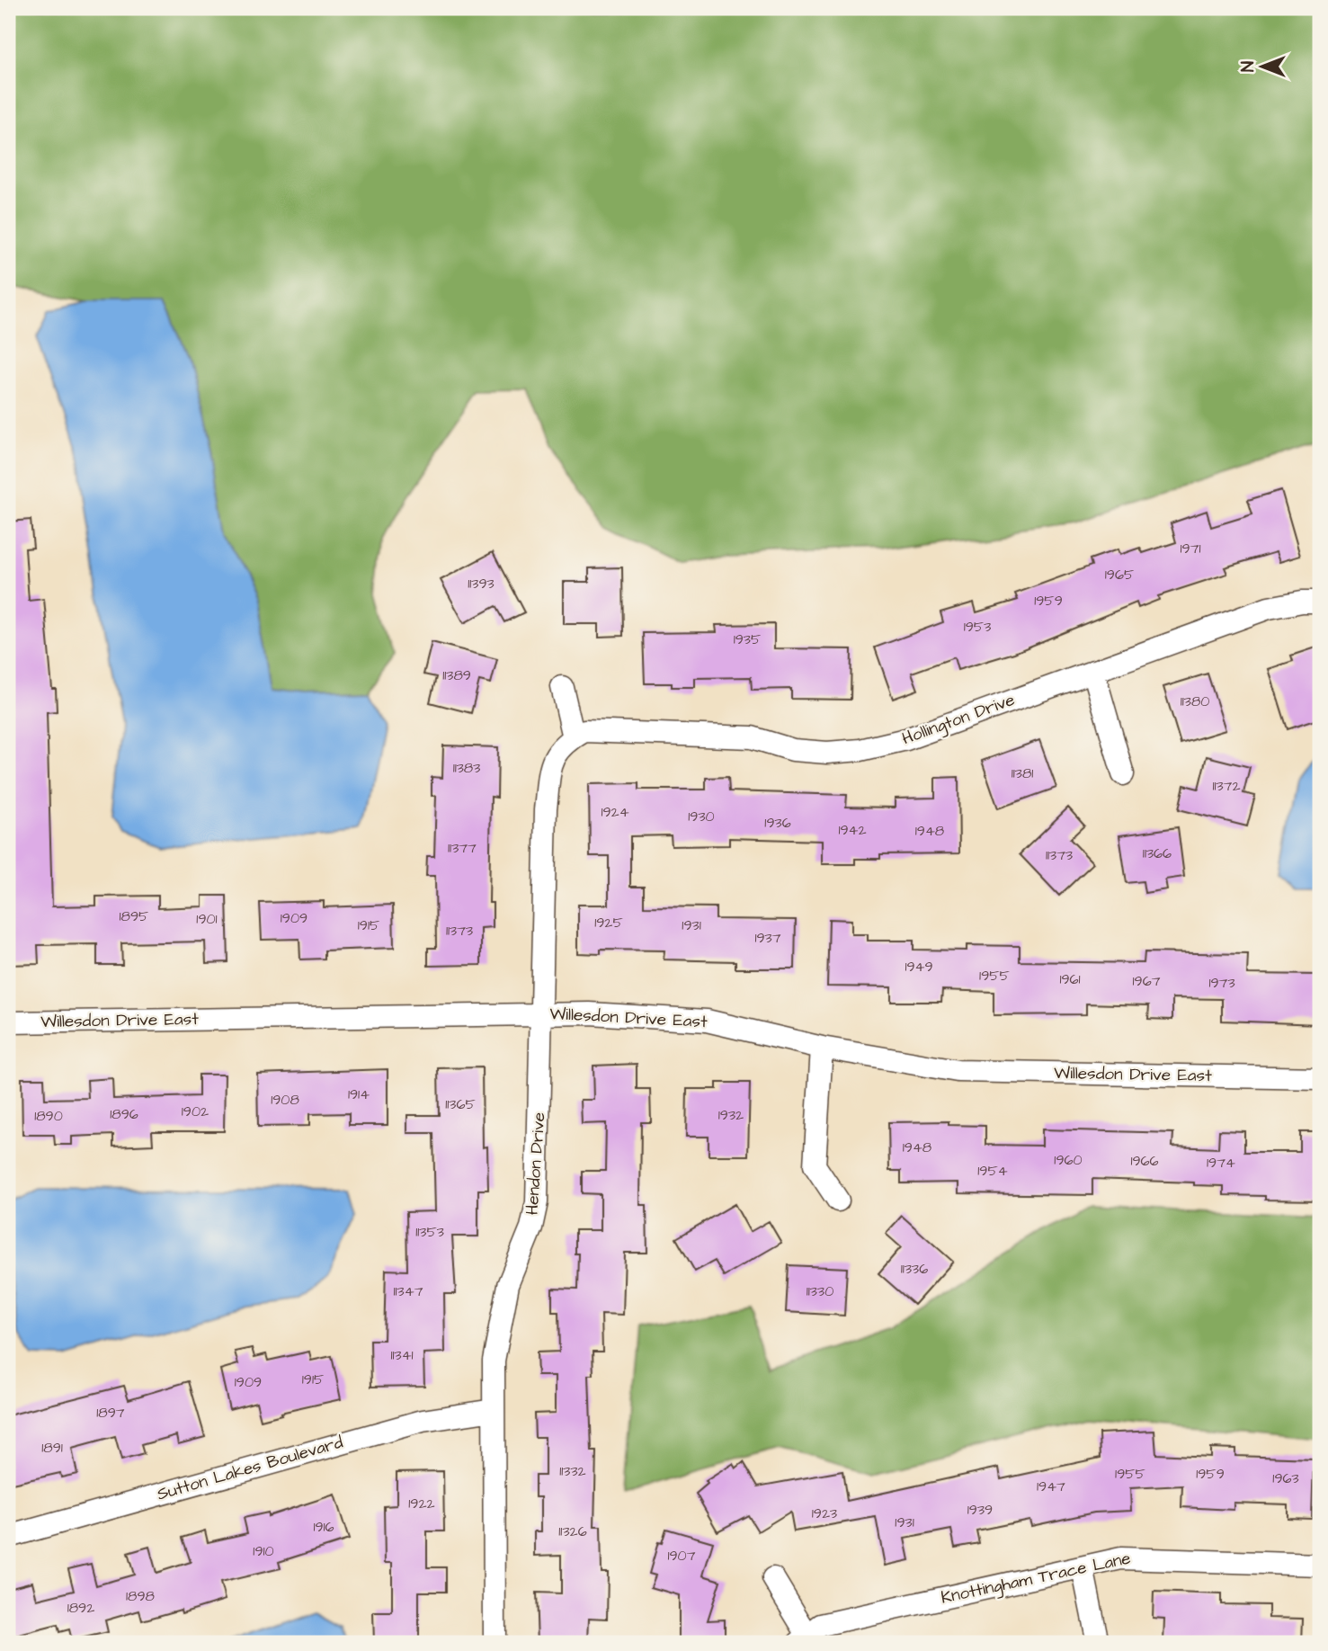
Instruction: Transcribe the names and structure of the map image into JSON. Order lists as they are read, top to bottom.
{
  "streets": {
    "street": [
      "Hollington Drive",
      "Willesdon Drive East",
      "Hendon Drive",
      "Sutton Lakes Boulevard",
      "Knottingham Trace Lane"
    ]
  },
  "crossings": [
    ["Hollington Drive", "Hendon Drive"],
    ["Willesdon Drive East", "Hendon Drive"],
    ["Hendon Drive", "Sutton Lakes Boulevard"]
  ],
  "house_numbers": [
    "1971",
    "1965",
    "11393",
    "1959",
    "1953",
    "1935",
    "11389",
    "11380",
    "11383",
    "11381",
    "11372",
    "1924",
    "1930",
    "1936",
    "1942",
    "1948",
    "11377",
    "11366",
    "11373",
    "1895",
    "1909",
    "1901",
    "1925",
    "1915",
    "1931",
    "11373",
    "1937",
    "1949",
    "1955",
    "1961",
    "1967",
    "1973",
    "1914",
    "1908",
    "11365",
    "1902",
    "1896",
    "1932",
    "1890",
    "1948",
    "1960",
    "1966",
    "1974",
    "1954",
    "11353",
    "11336",
    "11347",
    "11330",
    "11341",
    "1915",
    "1909",
    "1897",
    "1891",
    "11332",
    "1955",
    "1959",
    "1963",
    "1947",
    "1922",
    "1939",
    "1923",
    "1931",
    "1916",
    "11326",
    "1910",
    "1907",
    "1898",
    "1892"
  ],
  "north": "left"
}
